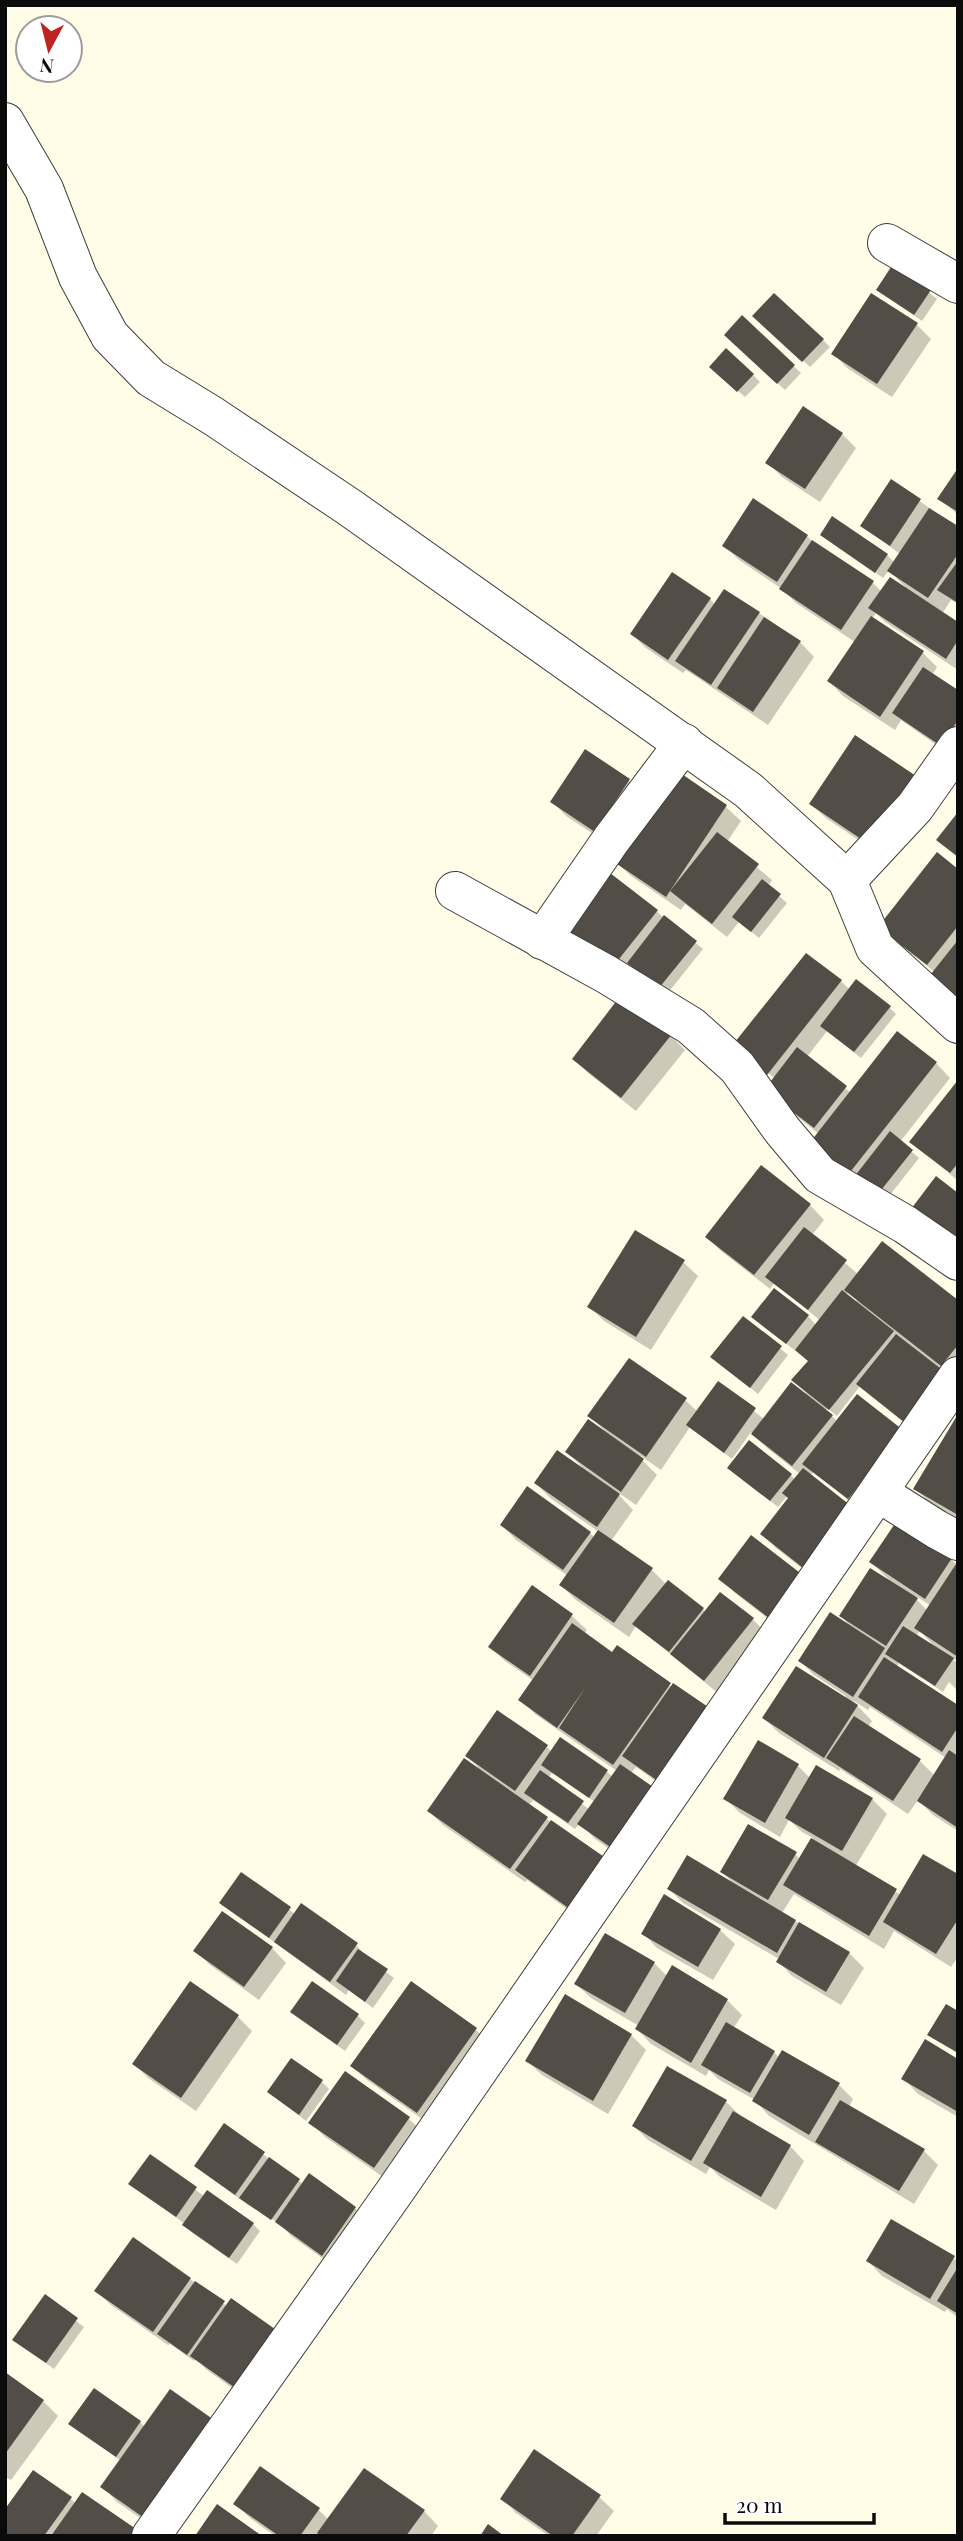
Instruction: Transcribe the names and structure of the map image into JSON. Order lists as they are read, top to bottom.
{
  "scale_bar": "20 m",
  "north": "bottom"
}
